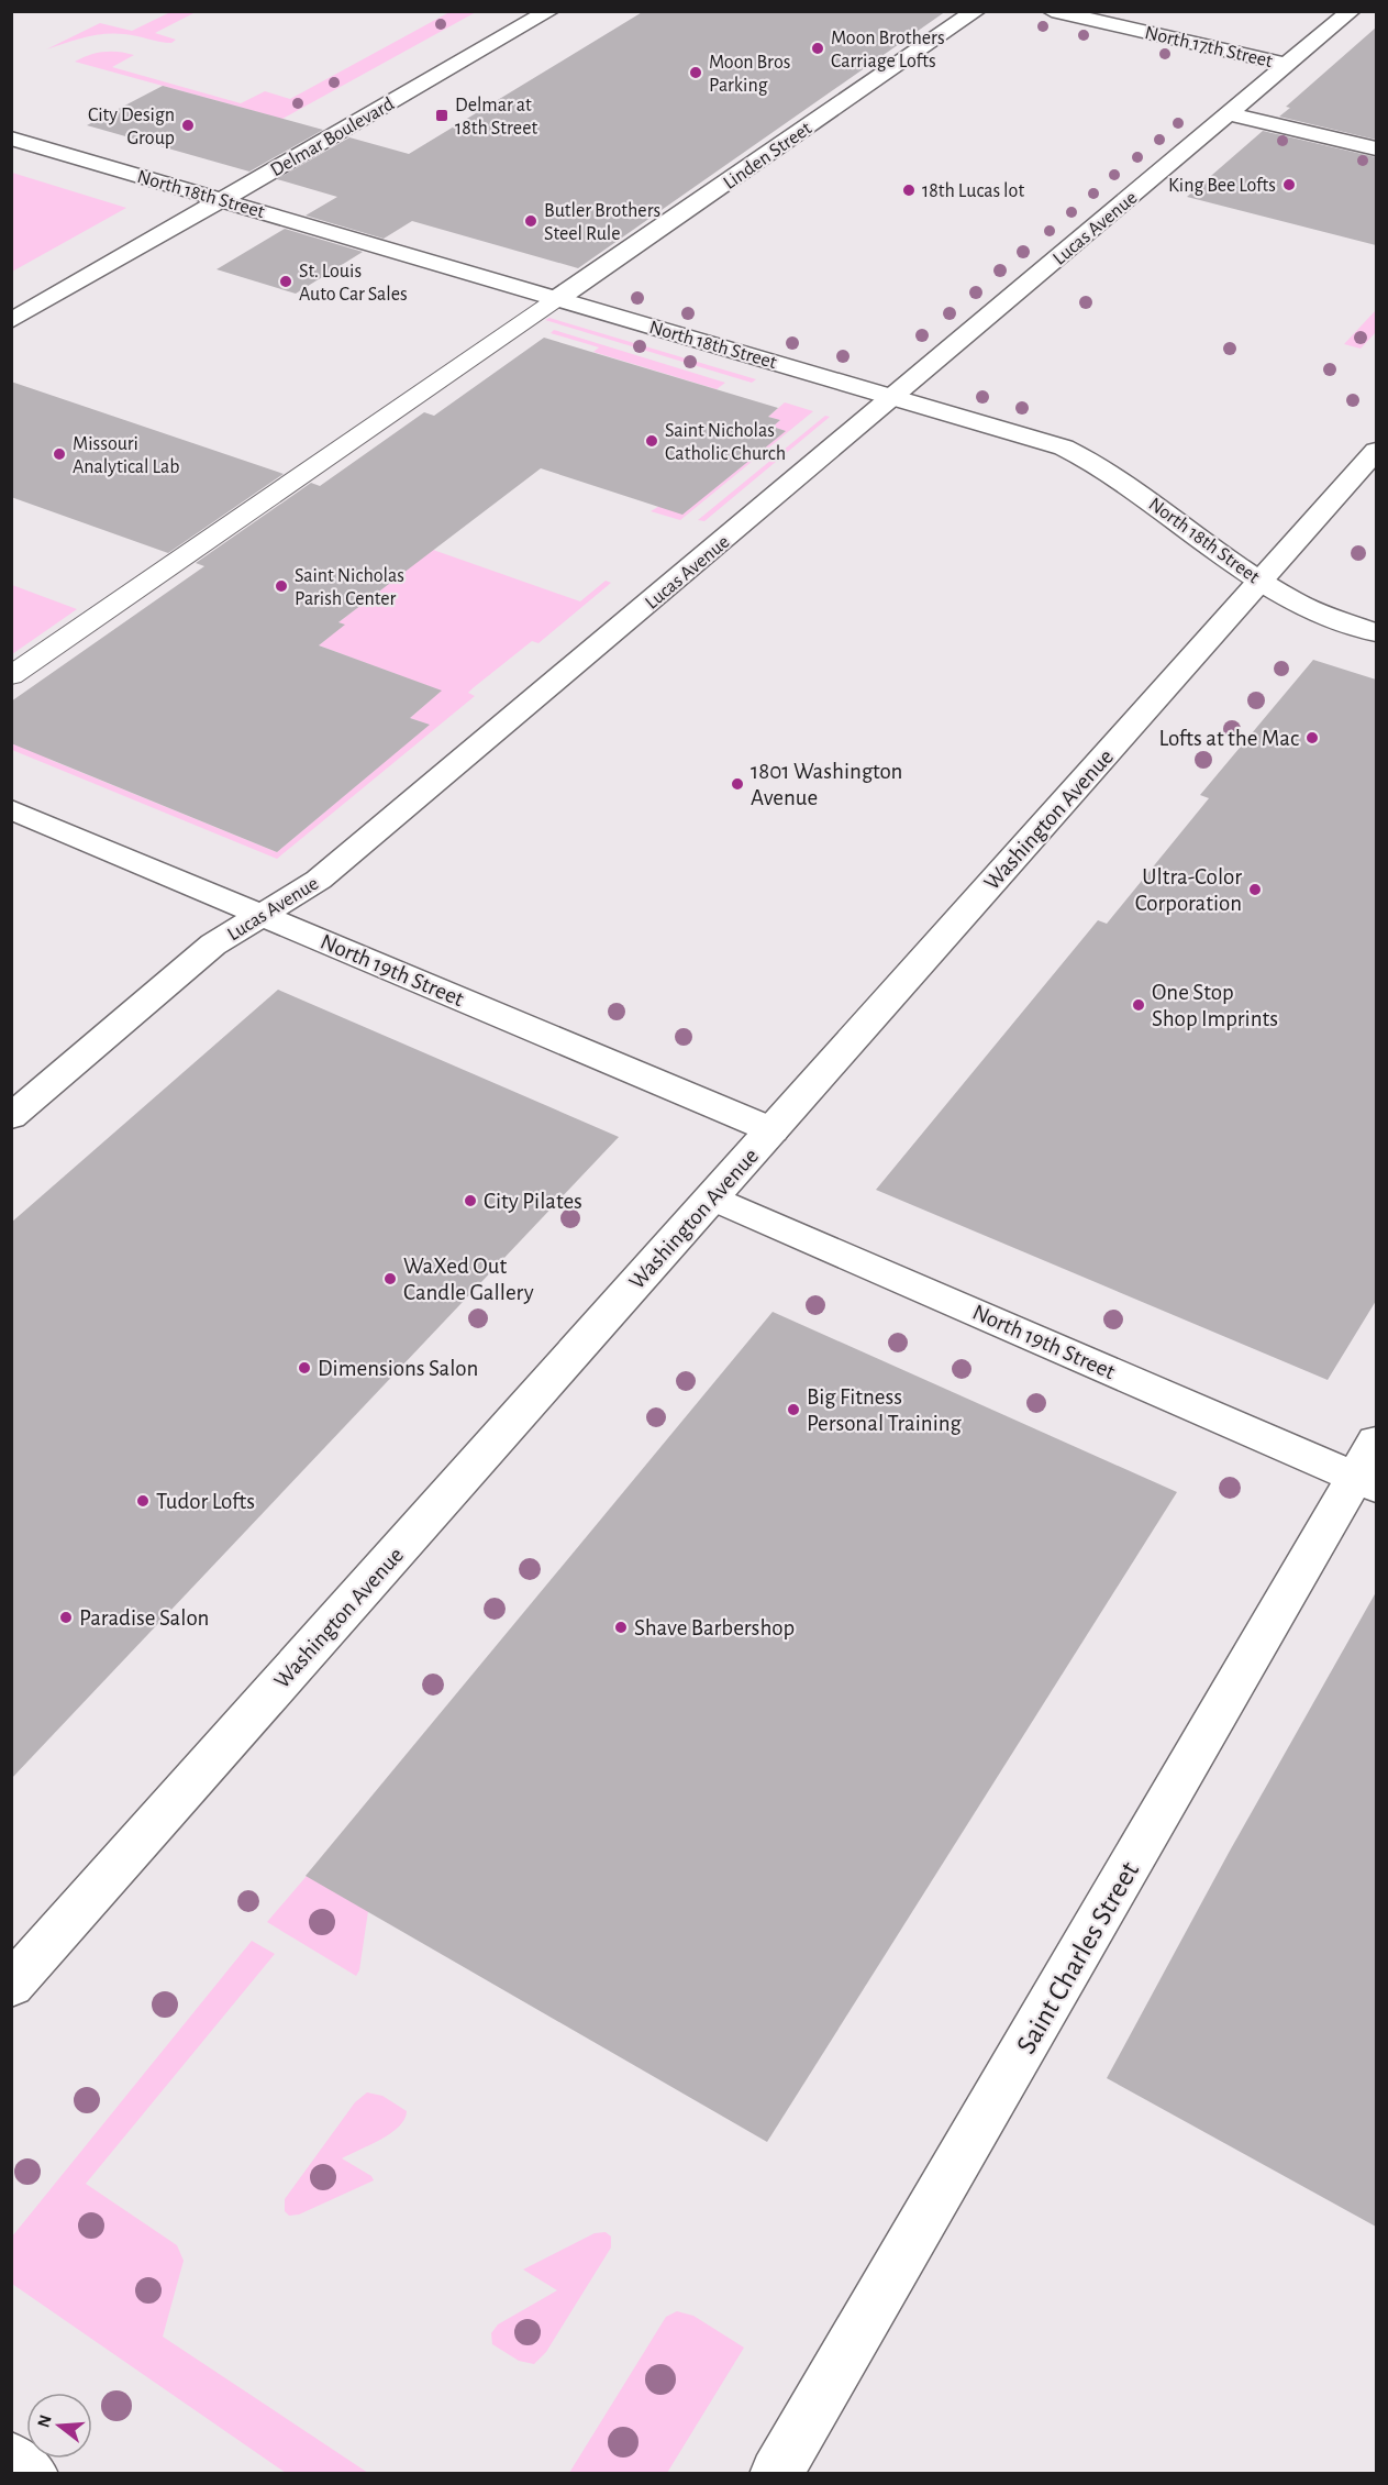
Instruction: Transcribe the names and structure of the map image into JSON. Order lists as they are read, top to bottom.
{
  "streets": {
    "street": [
      "North 17th Street",
      "Delmar Boulevard",
      "Linden Street",
      "North 18th Street",
      "Lucas Avenue",
      "Washington Avenue",
      "North 19th Street",
      "Saint Charles Street"
    ]
  },
  "crossings": [
    ["North 17th Street", "Lucas Avenue"],
    ["Delmar Boulevard", "North 18th Street"],
    ["Linden Street", "North 18th Street"],
    ["North 18th Street", "Lucas Avenue"],
    ["North 18th Street", "Washington Avenue"],
    ["Lucas Avenue", "North 19th Street"],
    ["Washington Avenue", "North 19th Street"],
    ["North 19th Street", "Saint Charles Street"]
  ],
  "places": {
    "other": [
      "Moon Brothers Carriage Lofts",
      "Moon Bros Parking",
      "City Design Group",
      "King Bee Lofts",
      "18th Lucas lot",
      "Butler Brothers Steel Rule",
      "St. Louis Auto Car Sales",
      "Saint Nicholas Catholic Church",
      "Missouri Analytical Lab",
      "Saint Nicholas Parish Center",
      "Lofts at the Mac",
      "1801 Washington Avenue",
      "Ultra-Color Corporation",
      "One Stop Shop Imprints",
      "City Pilates",
      "WaXed Out Candle Gallery",
      "Dimensions Salon",
      "Big Fitness Personal Training",
      "Tudor Lofts",
      "Paradise Salon",
      "Shave Barbershop"
    ],
    "transit": ["Delmar at 18th Street"]
  },
  "north": "left"
}
